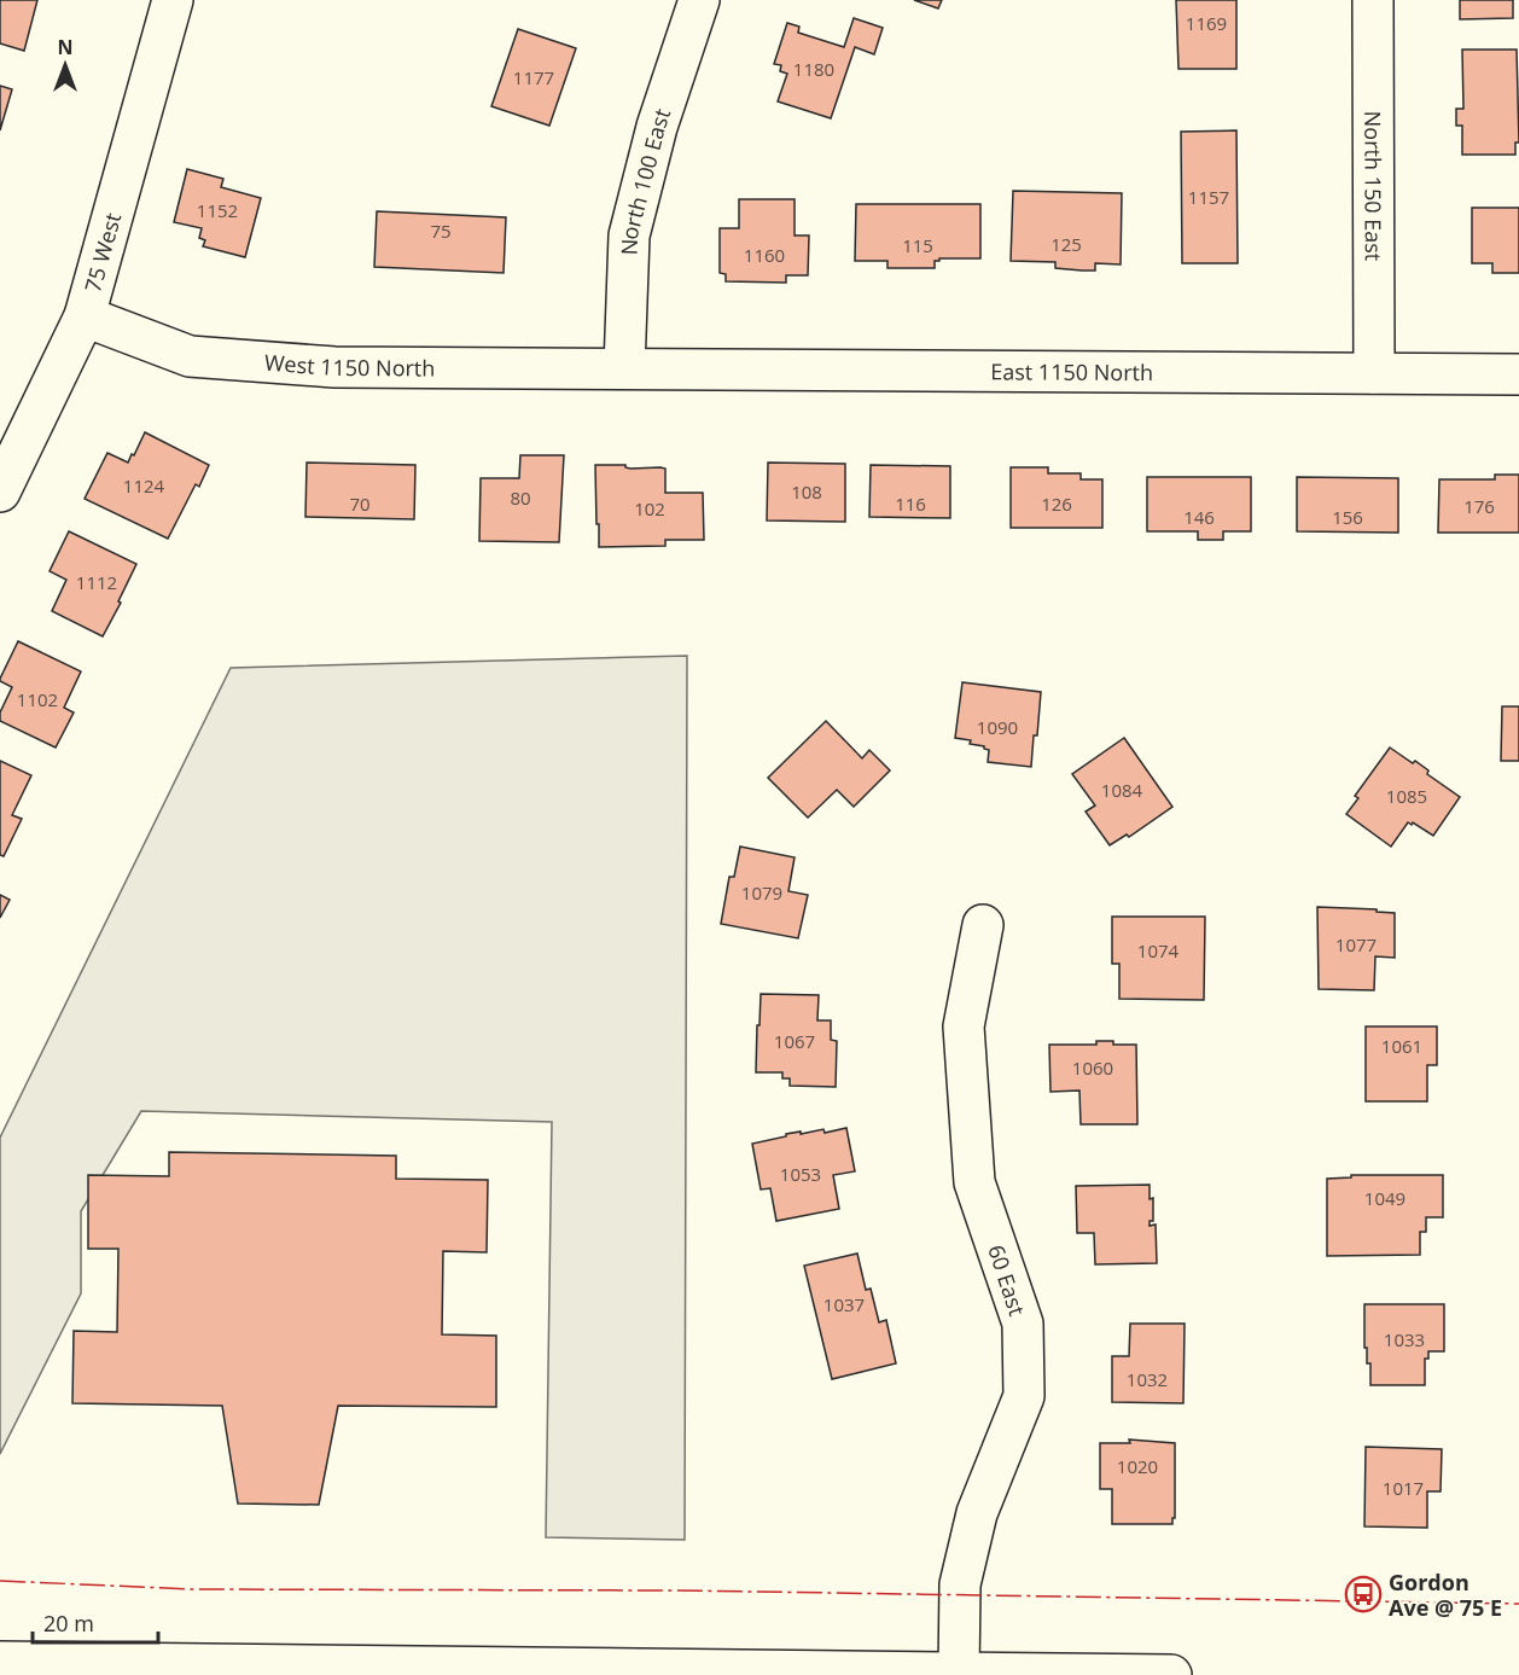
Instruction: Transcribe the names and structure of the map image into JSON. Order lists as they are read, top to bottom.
{
  "streets": {
    "street": [
      "North 100 East",
      "North 150 East",
      "75 West",
      "West 1150 North",
      "East 1150 North",
      "60 East"
    ]
  },
  "crossings": [
    ["North 100 East", "West 1150 North"],
    ["North 100 East", "East 1150 North"],
    ["North 150 East", "East 1150 North"],
    ["75 West", "West 1150 North"],
    ["West 1150 North", "East 1150 North"]
  ],
  "places": {
    "bus stop": ["Gordon Ave @ 75 E"]
  },
  "house_numbers": [
    "1169",
    "1180",
    "1177",
    "1157",
    "1152",
    "75",
    "125",
    "115",
    "1160",
    "1124",
    "108",
    "80",
    "70",
    "116",
    "126",
    "176",
    "102",
    "146",
    "156",
    "1112",
    "1102",
    "1090",
    "1084",
    "1085",
    "1079",
    "1077",
    "1074",
    "1067",
    "1061",
    "1060",
    "1053",
    "1049",
    "1037",
    "1033",
    "1032",
    "1020",
    "1017"
  ],
  "scale_bar": "20 m",
  "north": "top"
}
